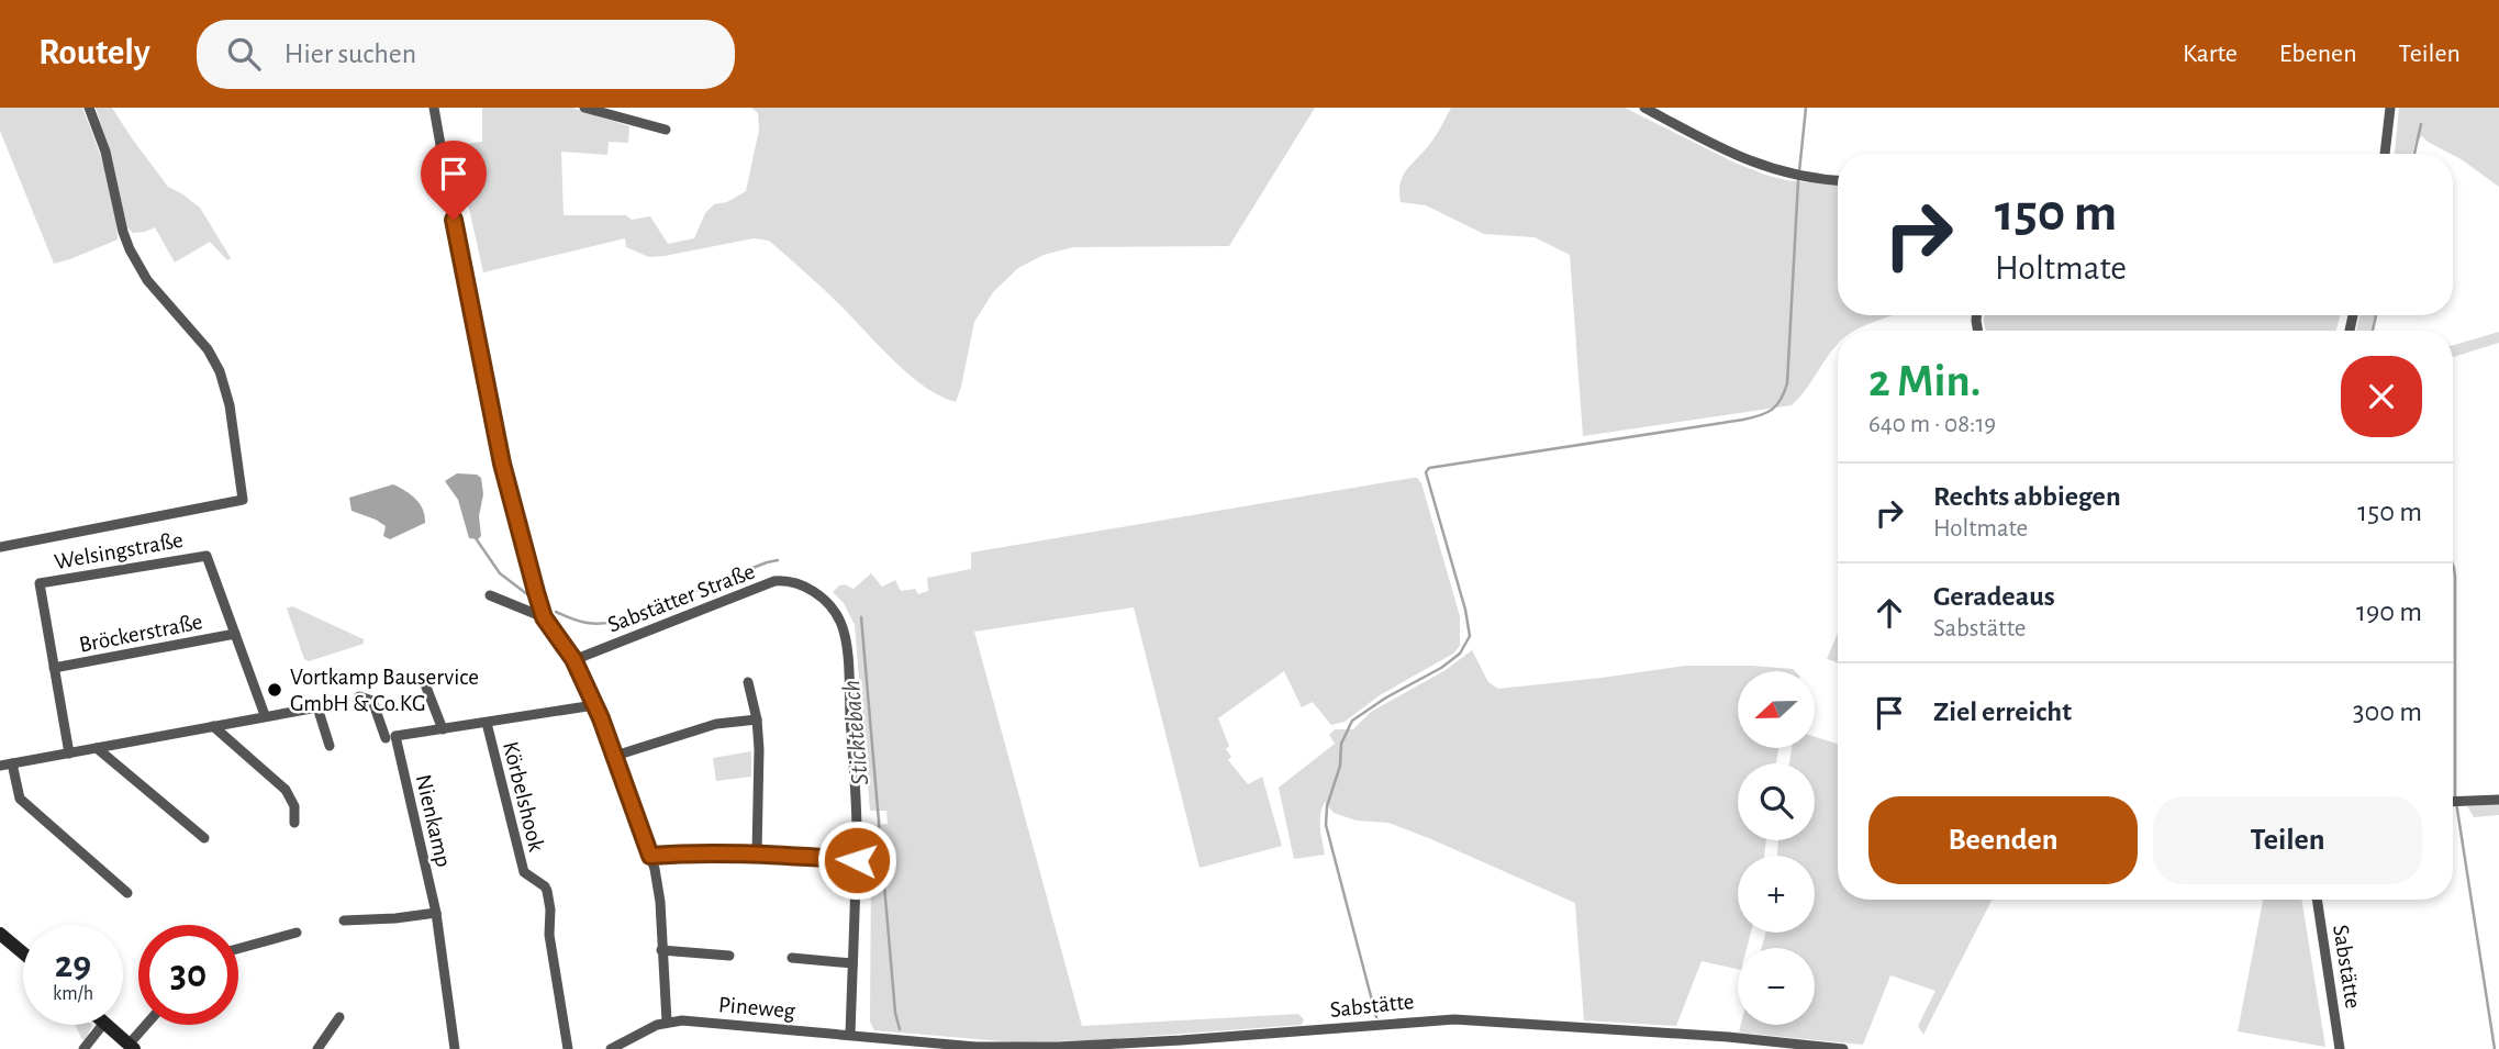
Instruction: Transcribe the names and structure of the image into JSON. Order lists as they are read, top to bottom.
{
  "streets": {
    "street": [
      "Welsingstraße",
      "Sabstätter Straße",
      "Bröckerstraße",
      "Körbelshook",
      "Nienkamp",
      "Sabstätte",
      "Pineweg"
    ]
  },
  "crossings": [
    ["Welsingstraße", "Bröckerstraße"],
    ["Sabstätte", "Pineweg"]
  ],
  "water": ["Sticktebach"],
  "places": ["Vortkamp Bauservice GmbH & Co.KG"],
  "north": "left",
  "page": {
    "header": "Routely",
    "search": "Hier suchen",
    "nav": ["Karte", "Ebenen", "Teilen"],
    "turn": ["150 m", "Holtmate"],
    "heading": ["2 Min.", "640 m · 08:19"],
    "list": [
      {
        "name": "Rechts abbiegen",
        "note": "Holtmate",
        "value": "150 m"
      },
      {
        "name": "Geradeaus",
        "note": "Sabstätte",
        "value": "190 m"
      },
      {
        "name": "Ziel erreicht",
        "value": "300 m"
      }
    ],
    "map_buttons": ["+", "−"],
    "buttons": ["Beenden", "Teilen"],
    "speed": "29 km/h",
    "limit": "30"
  }
}
